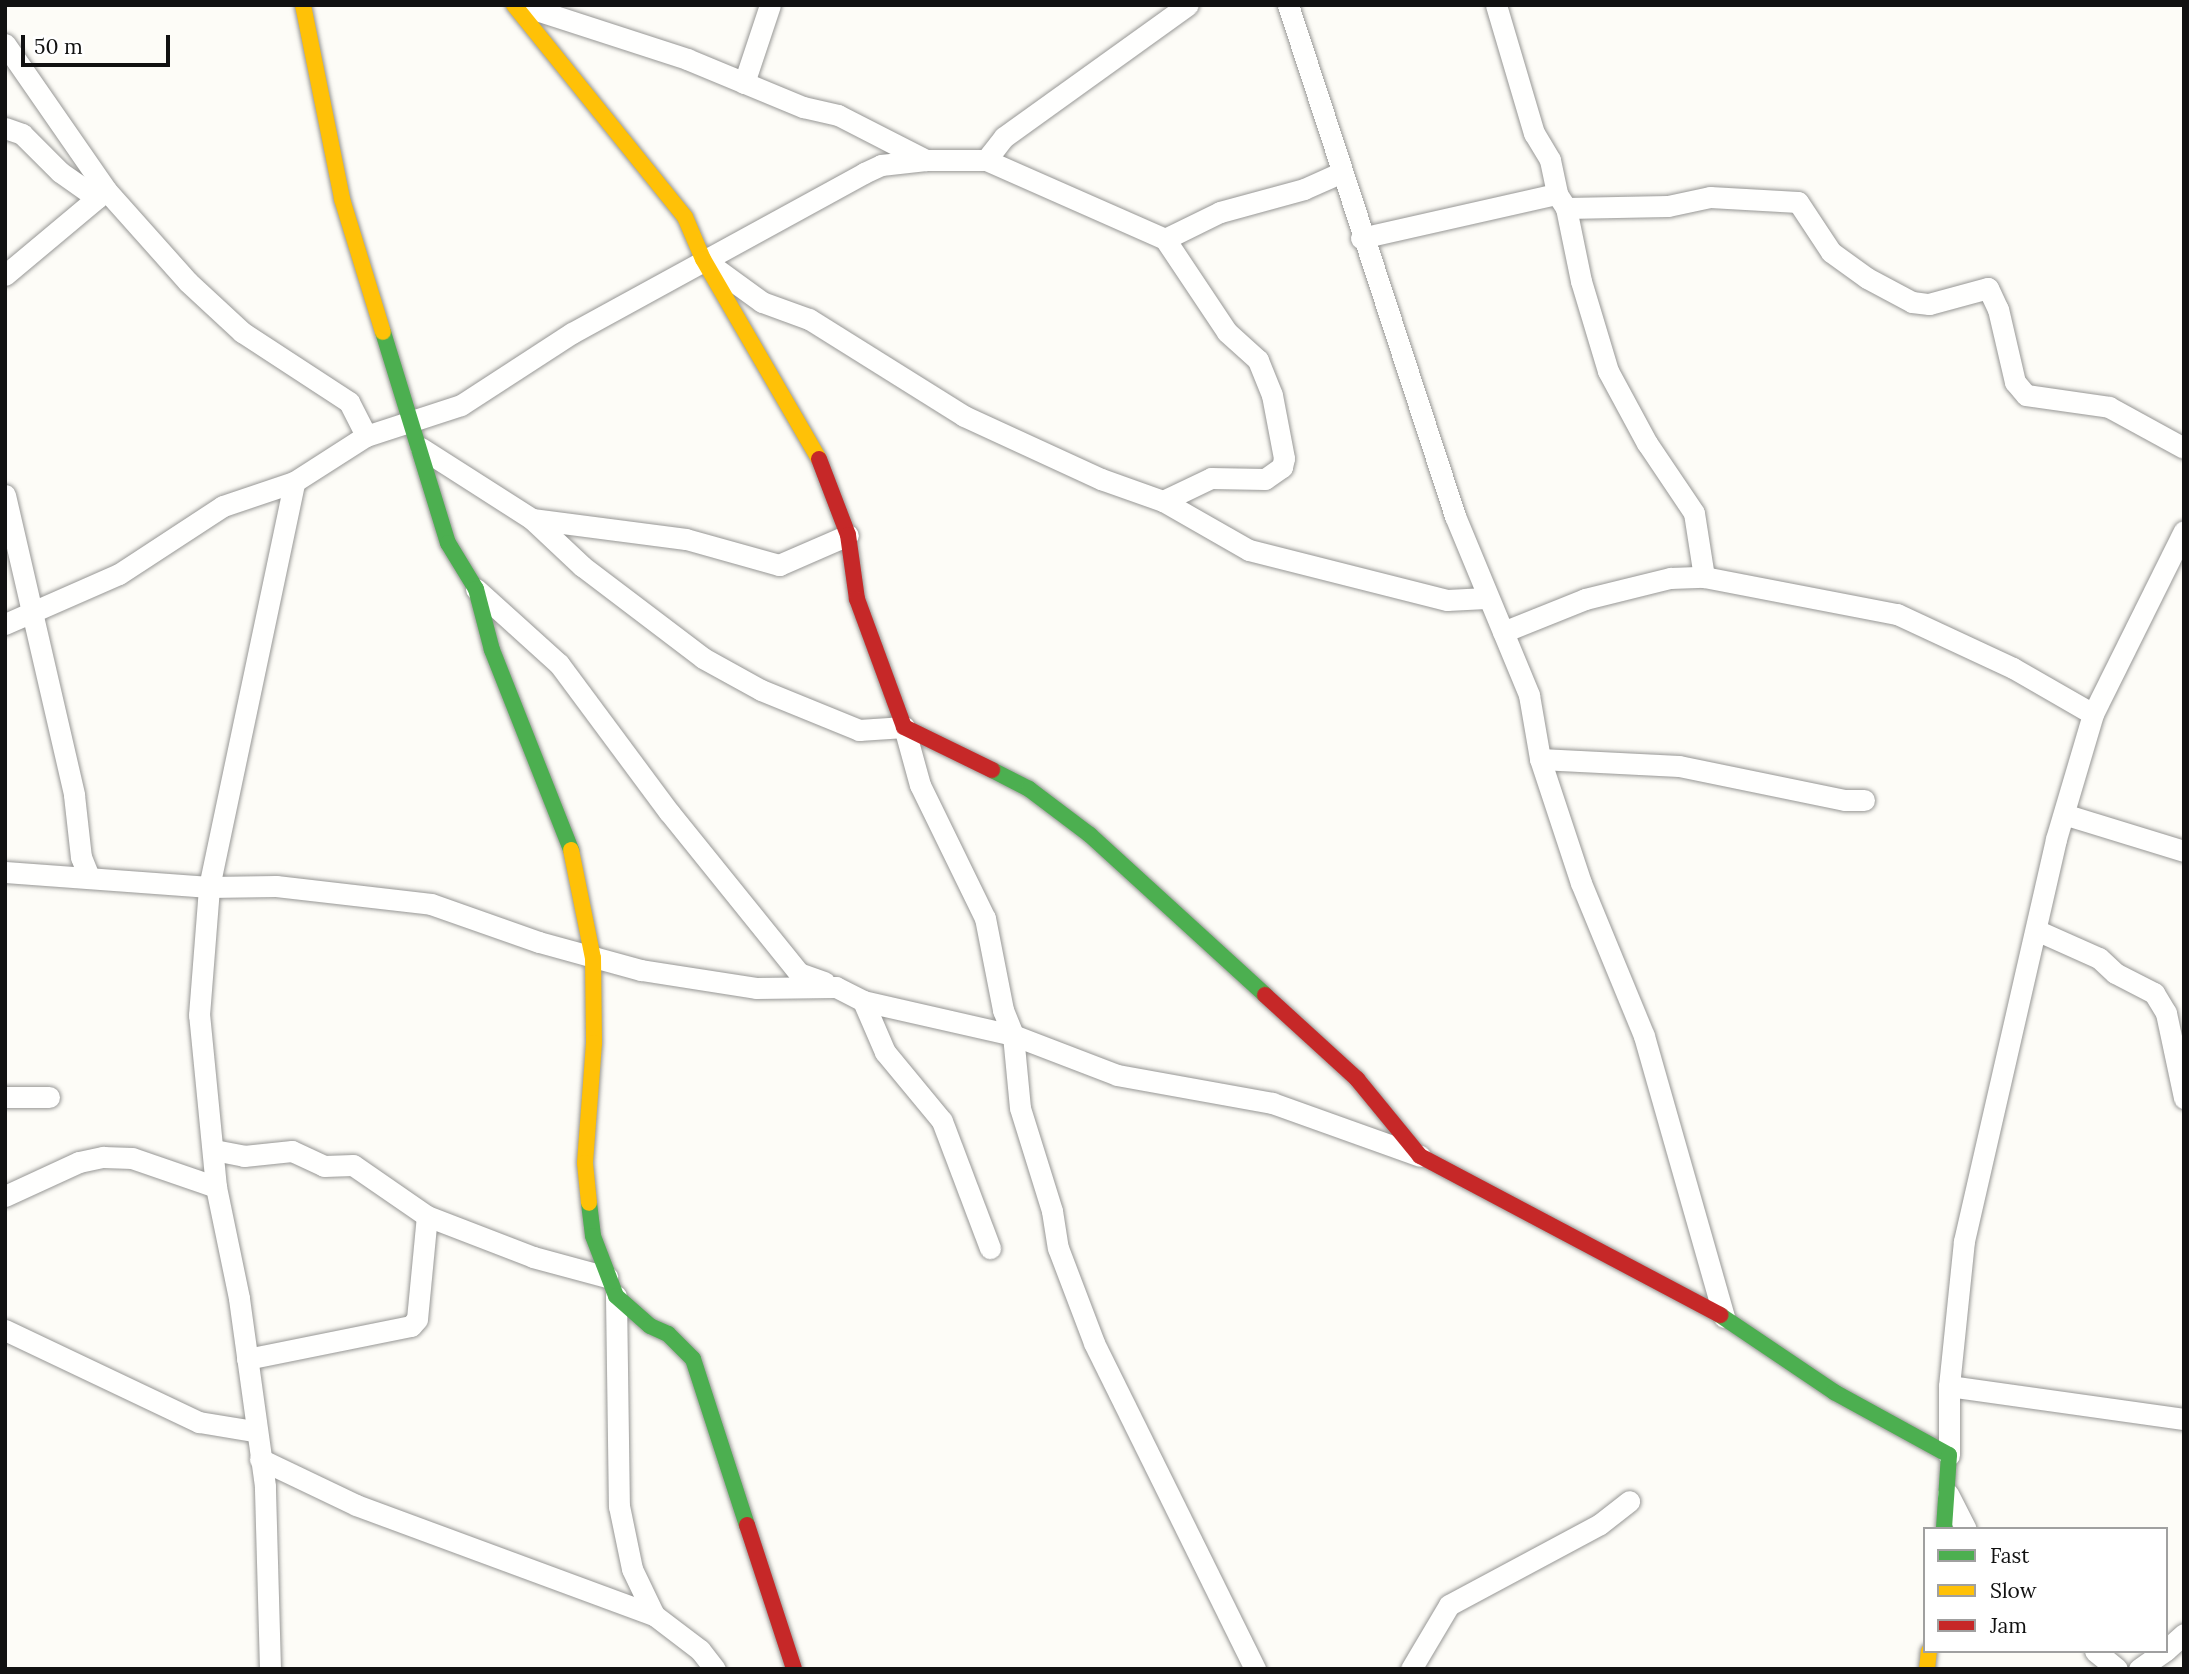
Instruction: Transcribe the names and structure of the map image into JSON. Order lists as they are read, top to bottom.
{
  "legend": ["Fast", "Slow", "Jam"],
  "scale_bar": "50 m"
}
